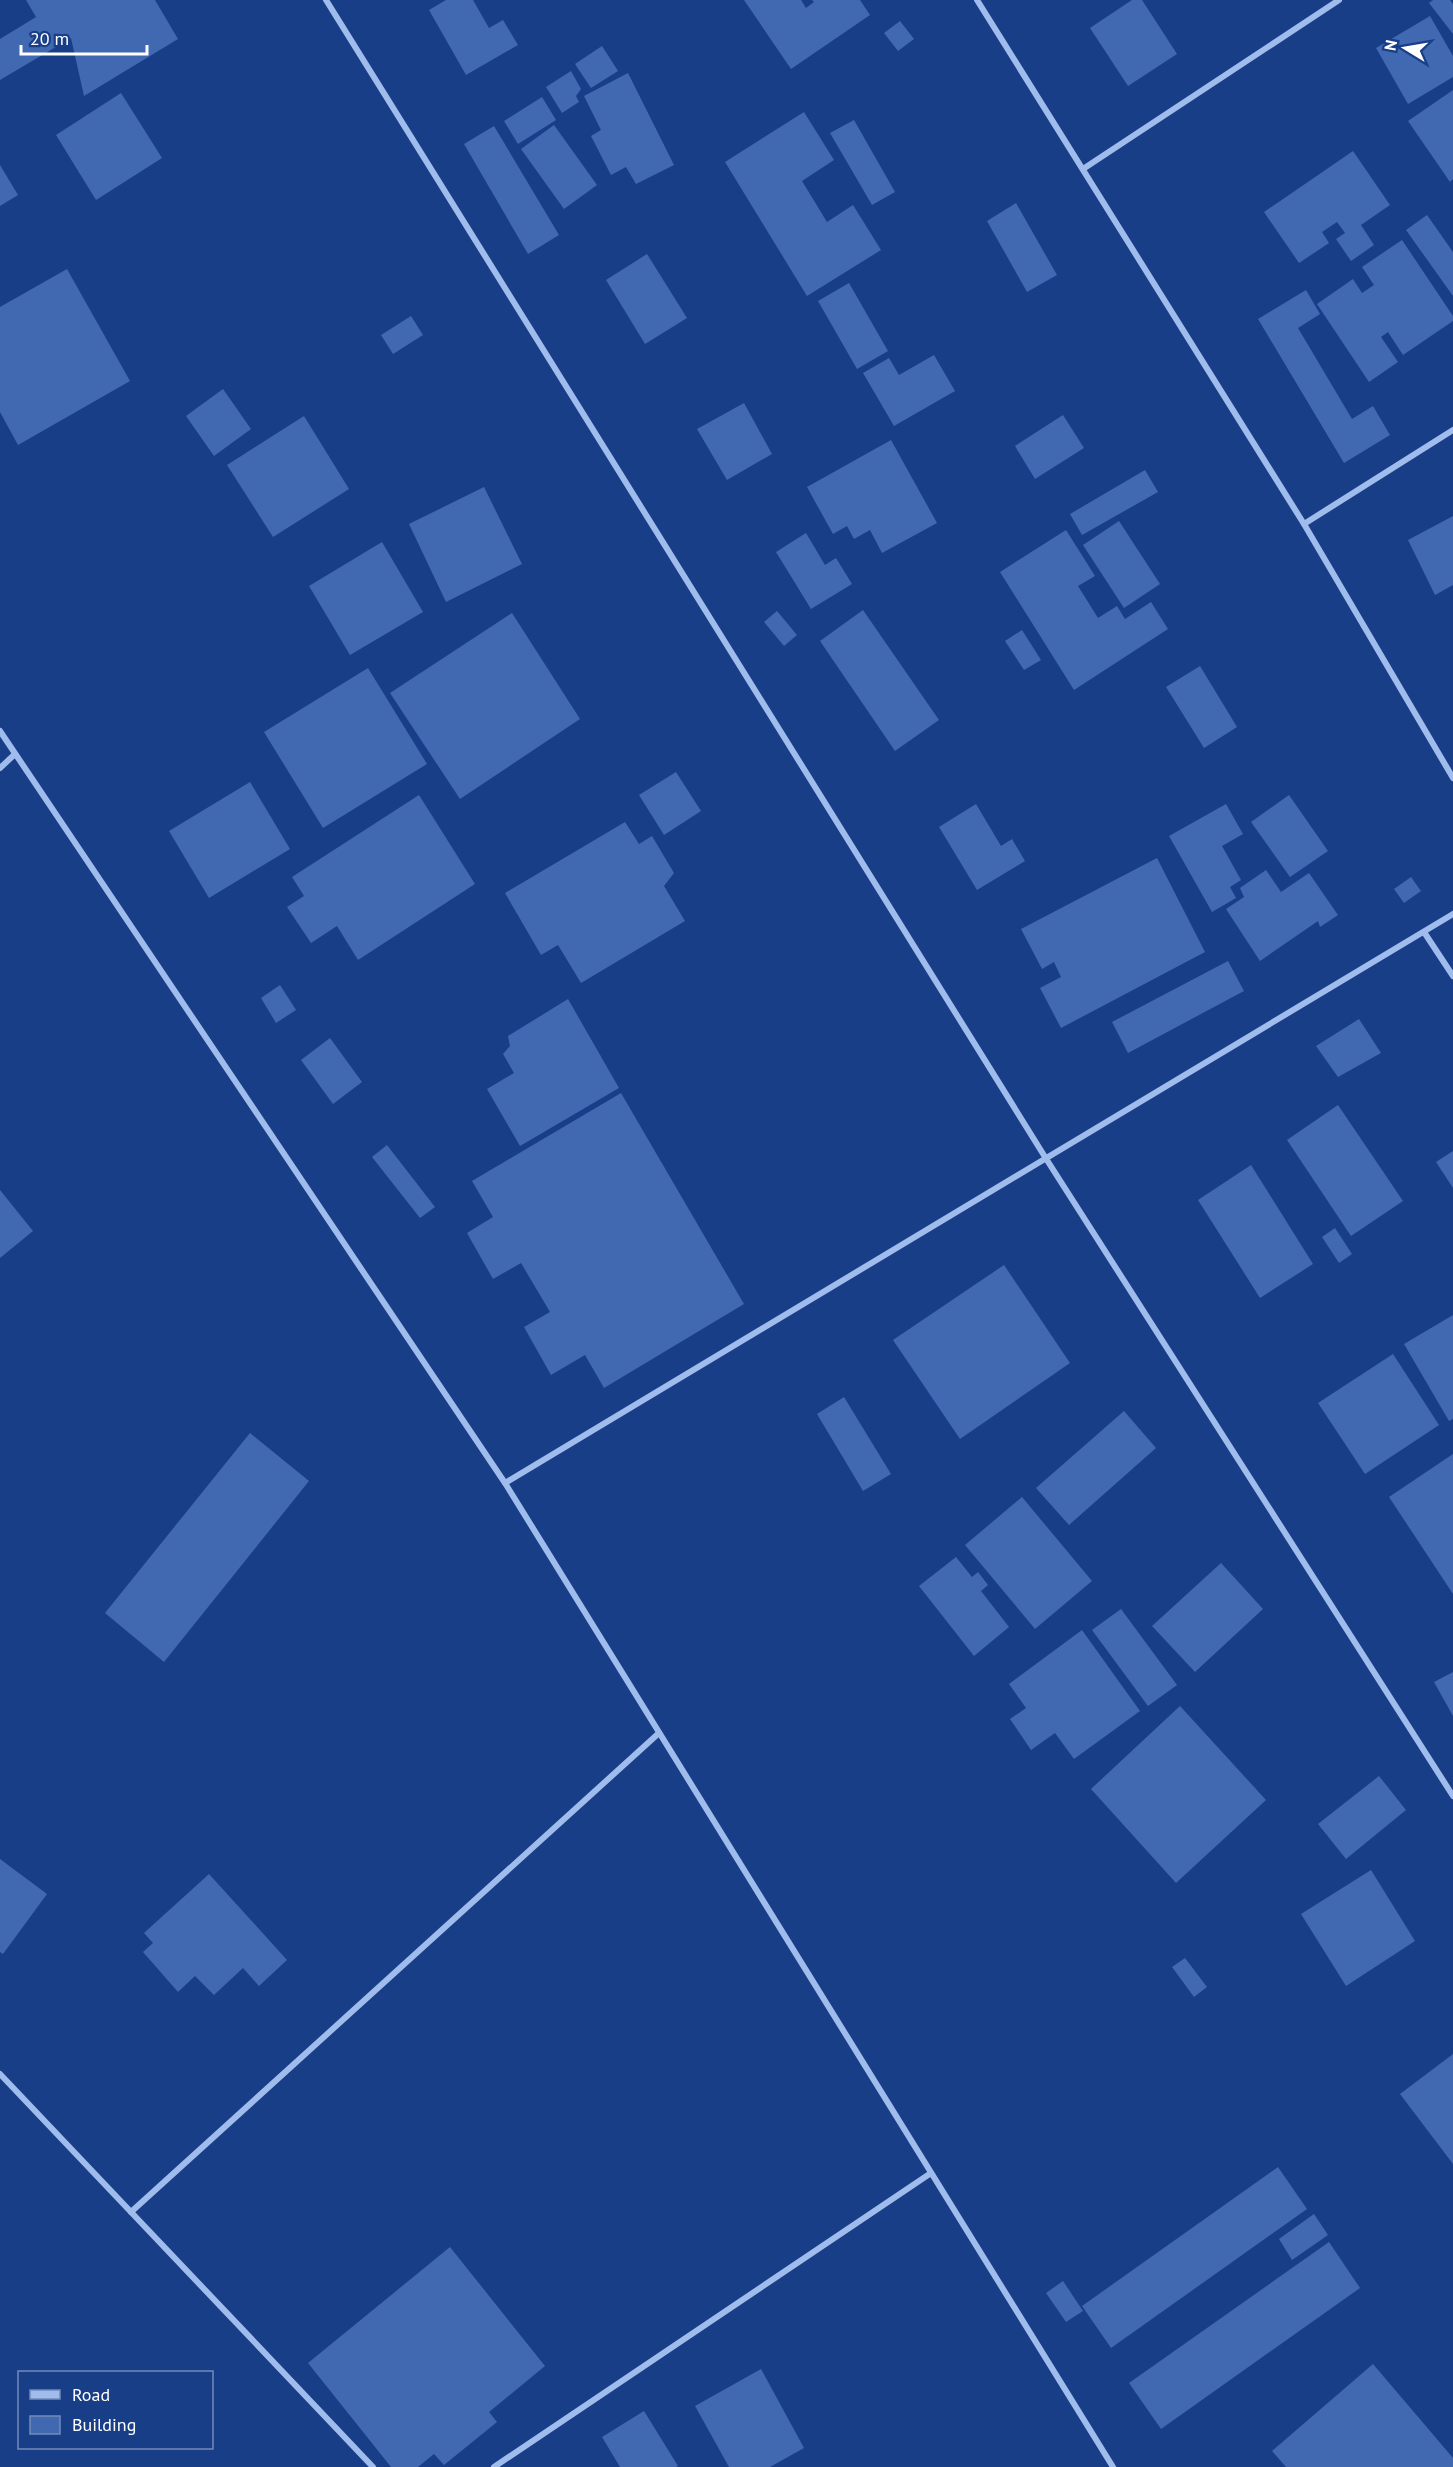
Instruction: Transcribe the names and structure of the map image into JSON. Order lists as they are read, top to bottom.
{
  "legend": ["Road", "Building"],
  "scale_bar": "20 m",
  "north": "left"
}
